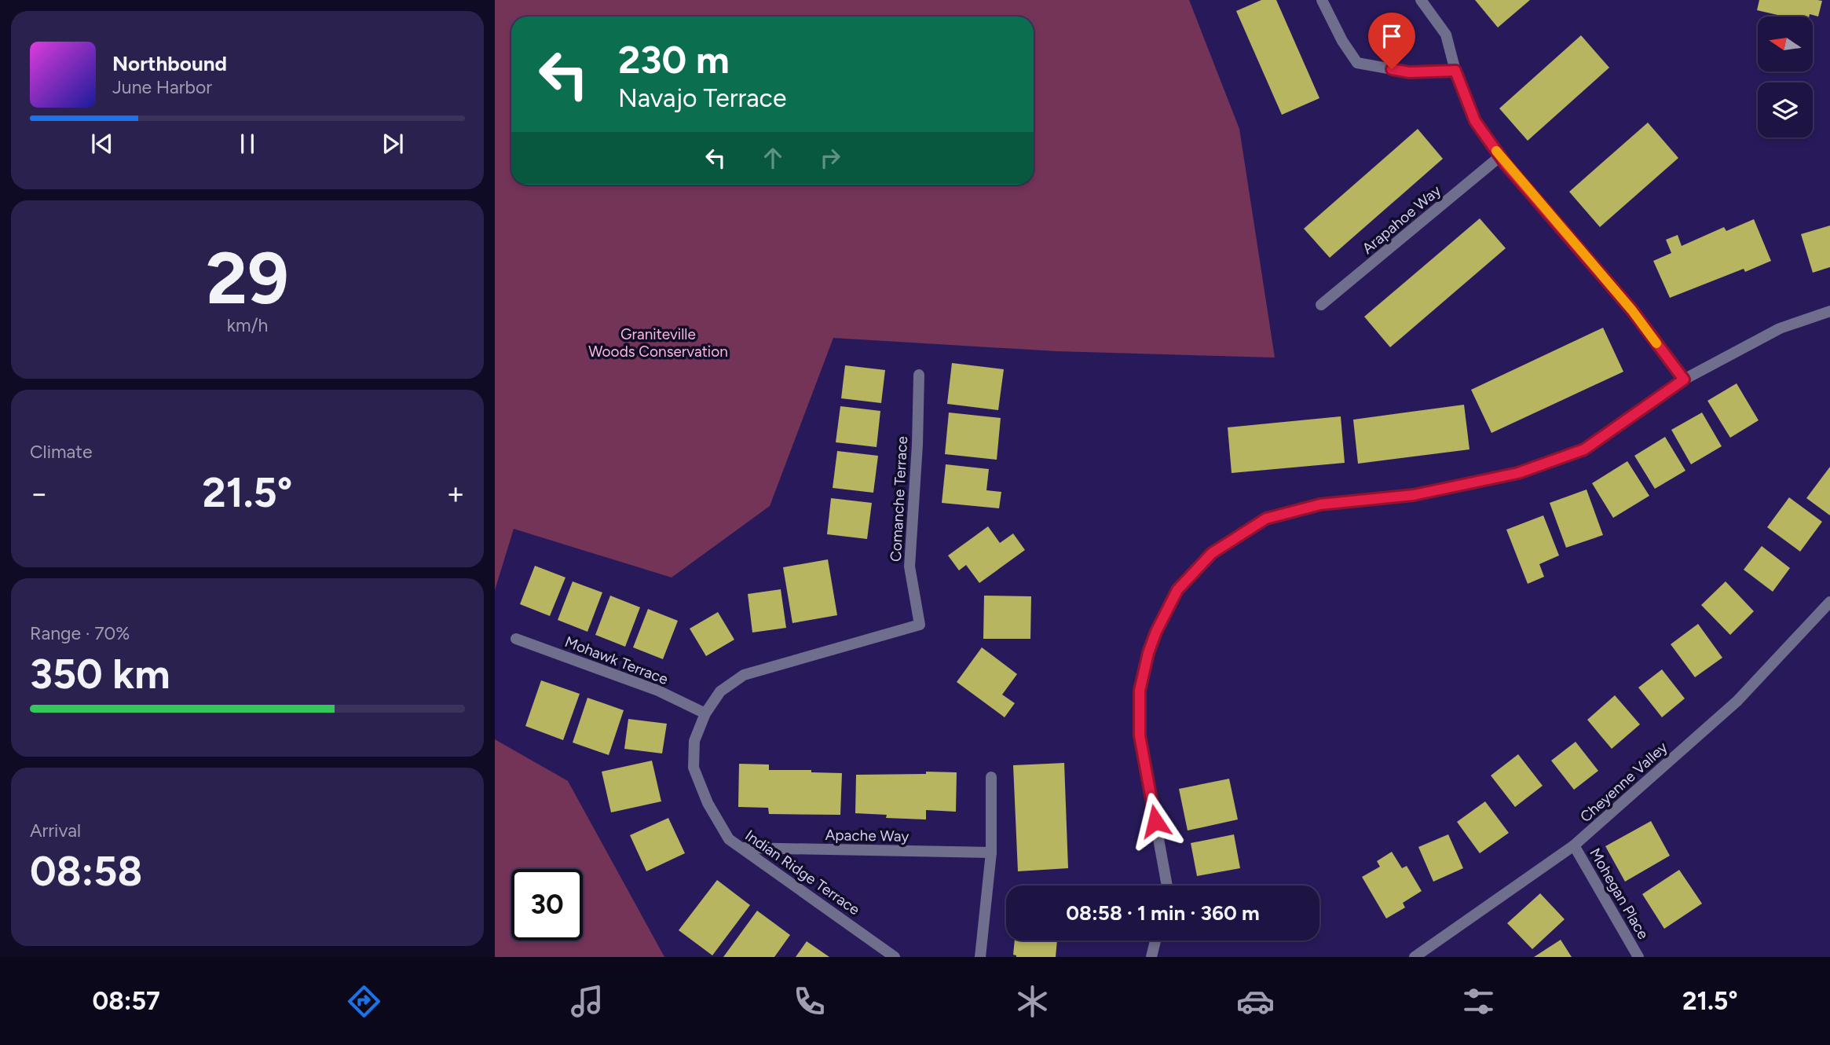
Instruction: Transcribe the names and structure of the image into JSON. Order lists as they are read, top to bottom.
{
  "streets": {
    "street": [
      "Arapahoe Way",
      "Comanche Terrace",
      "Mohawk Terrace",
      "Cheyenne Valley",
      "Apache Way",
      "Indian Ridge Terrace",
      "Mohegan Place"
    ]
  },
  "crossings": [
    ["Comanche Terrace", "Indian Ridge Terrace"],
    ["Mohawk Terrace", "Indian Ridge Terrace"],
    ["Cheyenne Valley", "Mohegan Place"],
    ["Apache Way", "Indian Ridge Terrace"]
  ],
  "parks": ["Graniteville Woods Conservation"],
  "north": "left",
  "page": {
    "turn": ["230 m", "Navajo Terrace"],
    "song": ["Northbound", "June Harbor"],
    "tile": [
      ["29", "km/h"],
      "Climate",
      ["Range · 70%", "350 km"],
      ["Arrival", "08:58"]
    ],
    "heat": ["−", "21.5°", "+"],
    "limit": "30",
    "trip": "08:58 · 1 min · 360 m",
    "tabs": ["08:57", "21.5°"]
  }
}
